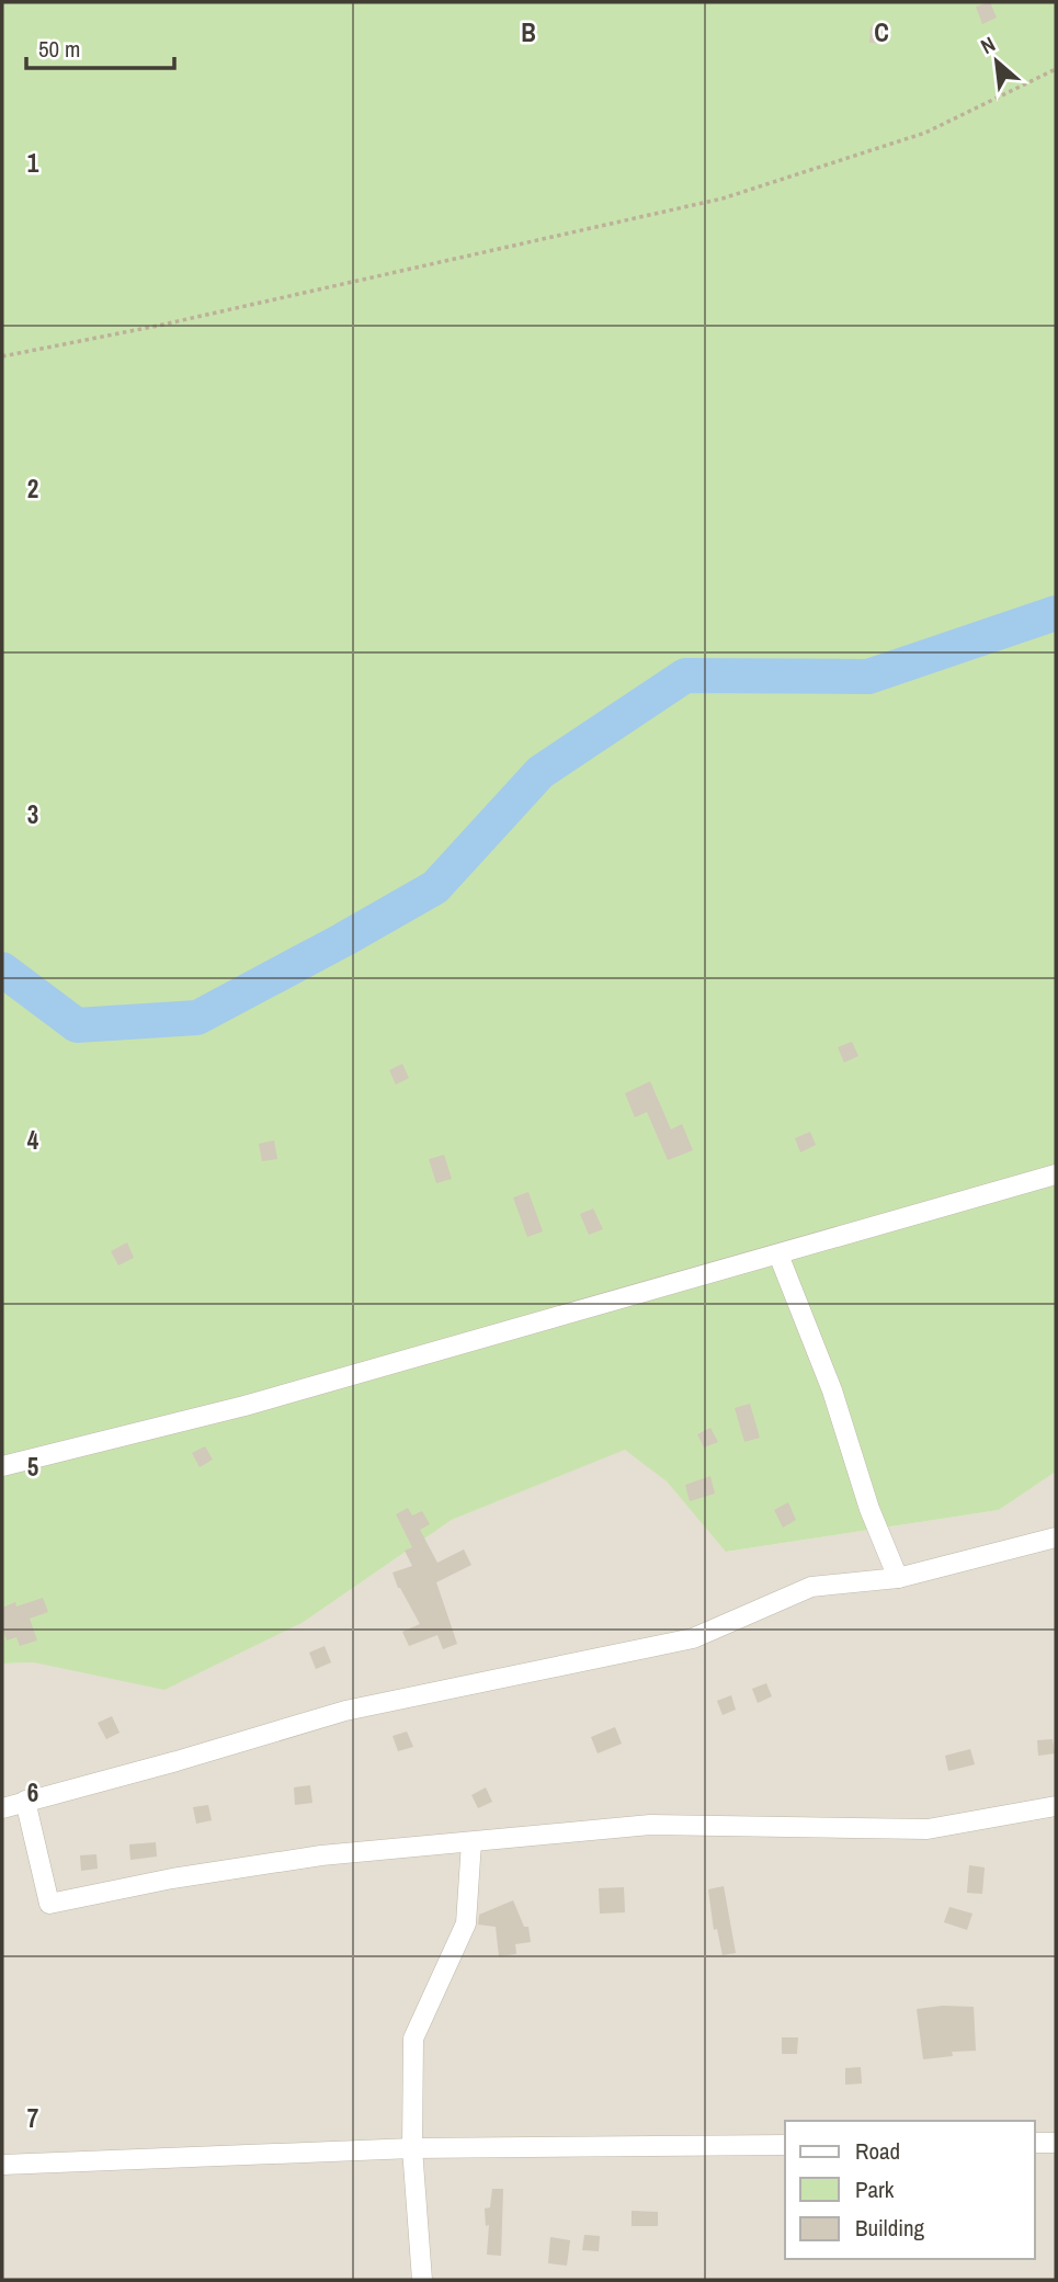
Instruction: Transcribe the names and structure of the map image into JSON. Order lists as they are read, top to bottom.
{
  "legend": ["Road", "Park", "Building"],
  "scale_bar": "50 m",
  "north": "top left",
  "grid": {
    "columns": ["B", "C"],
    "rows": [
      "1",
      "2",
      "3",
      "4",
      "5",
      "6",
      "7"
    ]
  }
}
